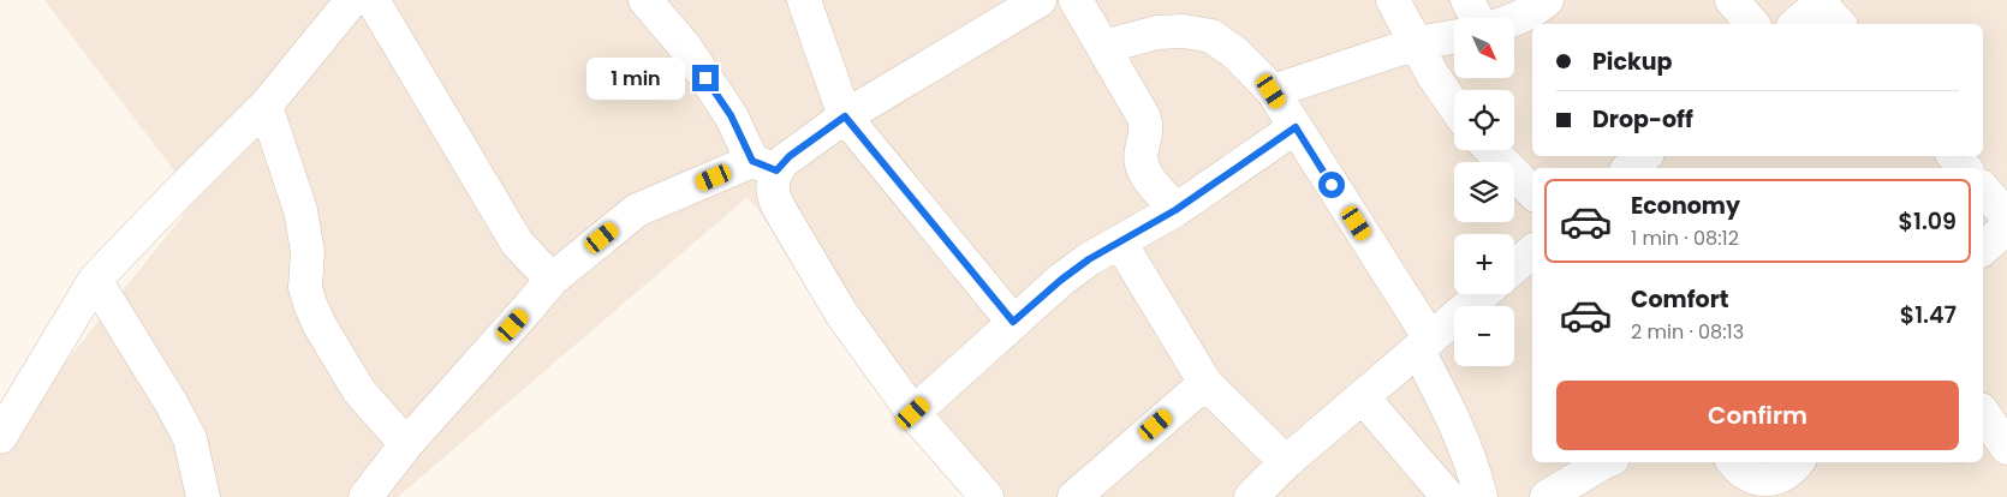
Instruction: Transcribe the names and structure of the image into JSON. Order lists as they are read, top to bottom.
{
  "north": "bottom right",
  "page": {
    "map_buttons": ["+", "−"],
    "banner": ["Pickup", "Drop-off"],
    "bubble": "1 min",
    "list": [
      {
        "name": "Economy",
        "note": "1 min · 08:12",
        "value": "$1.09"
      },
      {
        "name": "Comfort",
        "note": "2 min · 08:13",
        "value": "$1.47"
      }
    ],
    "buttons": "Confirm"
  }
}
